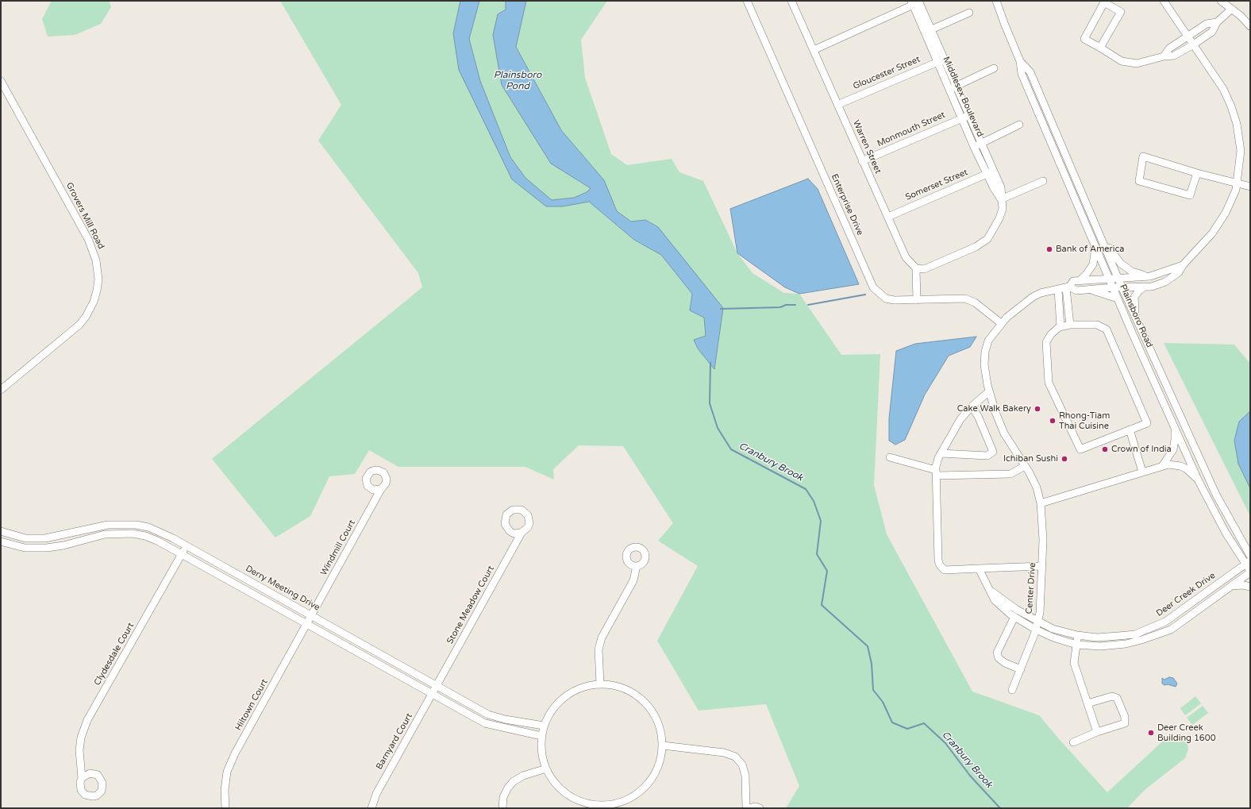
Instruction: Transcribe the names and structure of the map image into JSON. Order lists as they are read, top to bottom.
{
  "streets": {
    "street": [
      "Gloucester Street",
      "Middlesex Boulevard",
      "Monmouth Street",
      "Warren Street",
      "Somerset Street",
      "Enterprise Drive",
      "Grovers Mill Road",
      "Plainsboro Road",
      "Windmill Court",
      "Derry Meeting Drive",
      "Center Drive",
      "Deer Creek Drive",
      "Stone Meadow Court",
      "Clydesdale Court",
      "Hiltown Court",
      "Barnyard Court"
    ]
  },
  "crossings": [
    ["Gloucester Street", "Middlesex Boulevard"],
    ["Gloucester Street", "Warren Street"],
    ["Middlesex Boulevard", "Monmouth Street"],
    ["Middlesex Boulevard", "Somerset Street"],
    ["Monmouth Street", "Warren Street"],
    ["Warren Street", "Somerset Street"],
    ["Enterprise Drive", "Center Drive"],
    ["Plainsboro Road", "Center Drive"],
    ["Plainsboro Road", "Deer Creek Drive"],
    ["Windmill Court", "Derry Meeting Drive"],
    ["Windmill Court", "Hiltown Court"],
    ["Derry Meeting Drive", "Stone Meadow Court"],
    ["Derry Meeting Drive", "Clydesdale Court"],
    ["Derry Meeting Drive", "Hiltown Court"],
    ["Derry Meeting Drive", "Barnyard Court"],
    ["Center Drive", "Deer Creek Drive"],
    ["Stone Meadow Court", "Barnyard Court"]
  ],
  "water": ["Plainsboro Pond", "Cranbury Brook"],
  "places": [
    "Bank of America",
    "Cake Walk Bakery",
    "Rhong-Tiam Thai Cuisine",
    "Crown of India",
    "Ichiban Sushi",
    "Deer Creek Building 1600"
  ]
}
